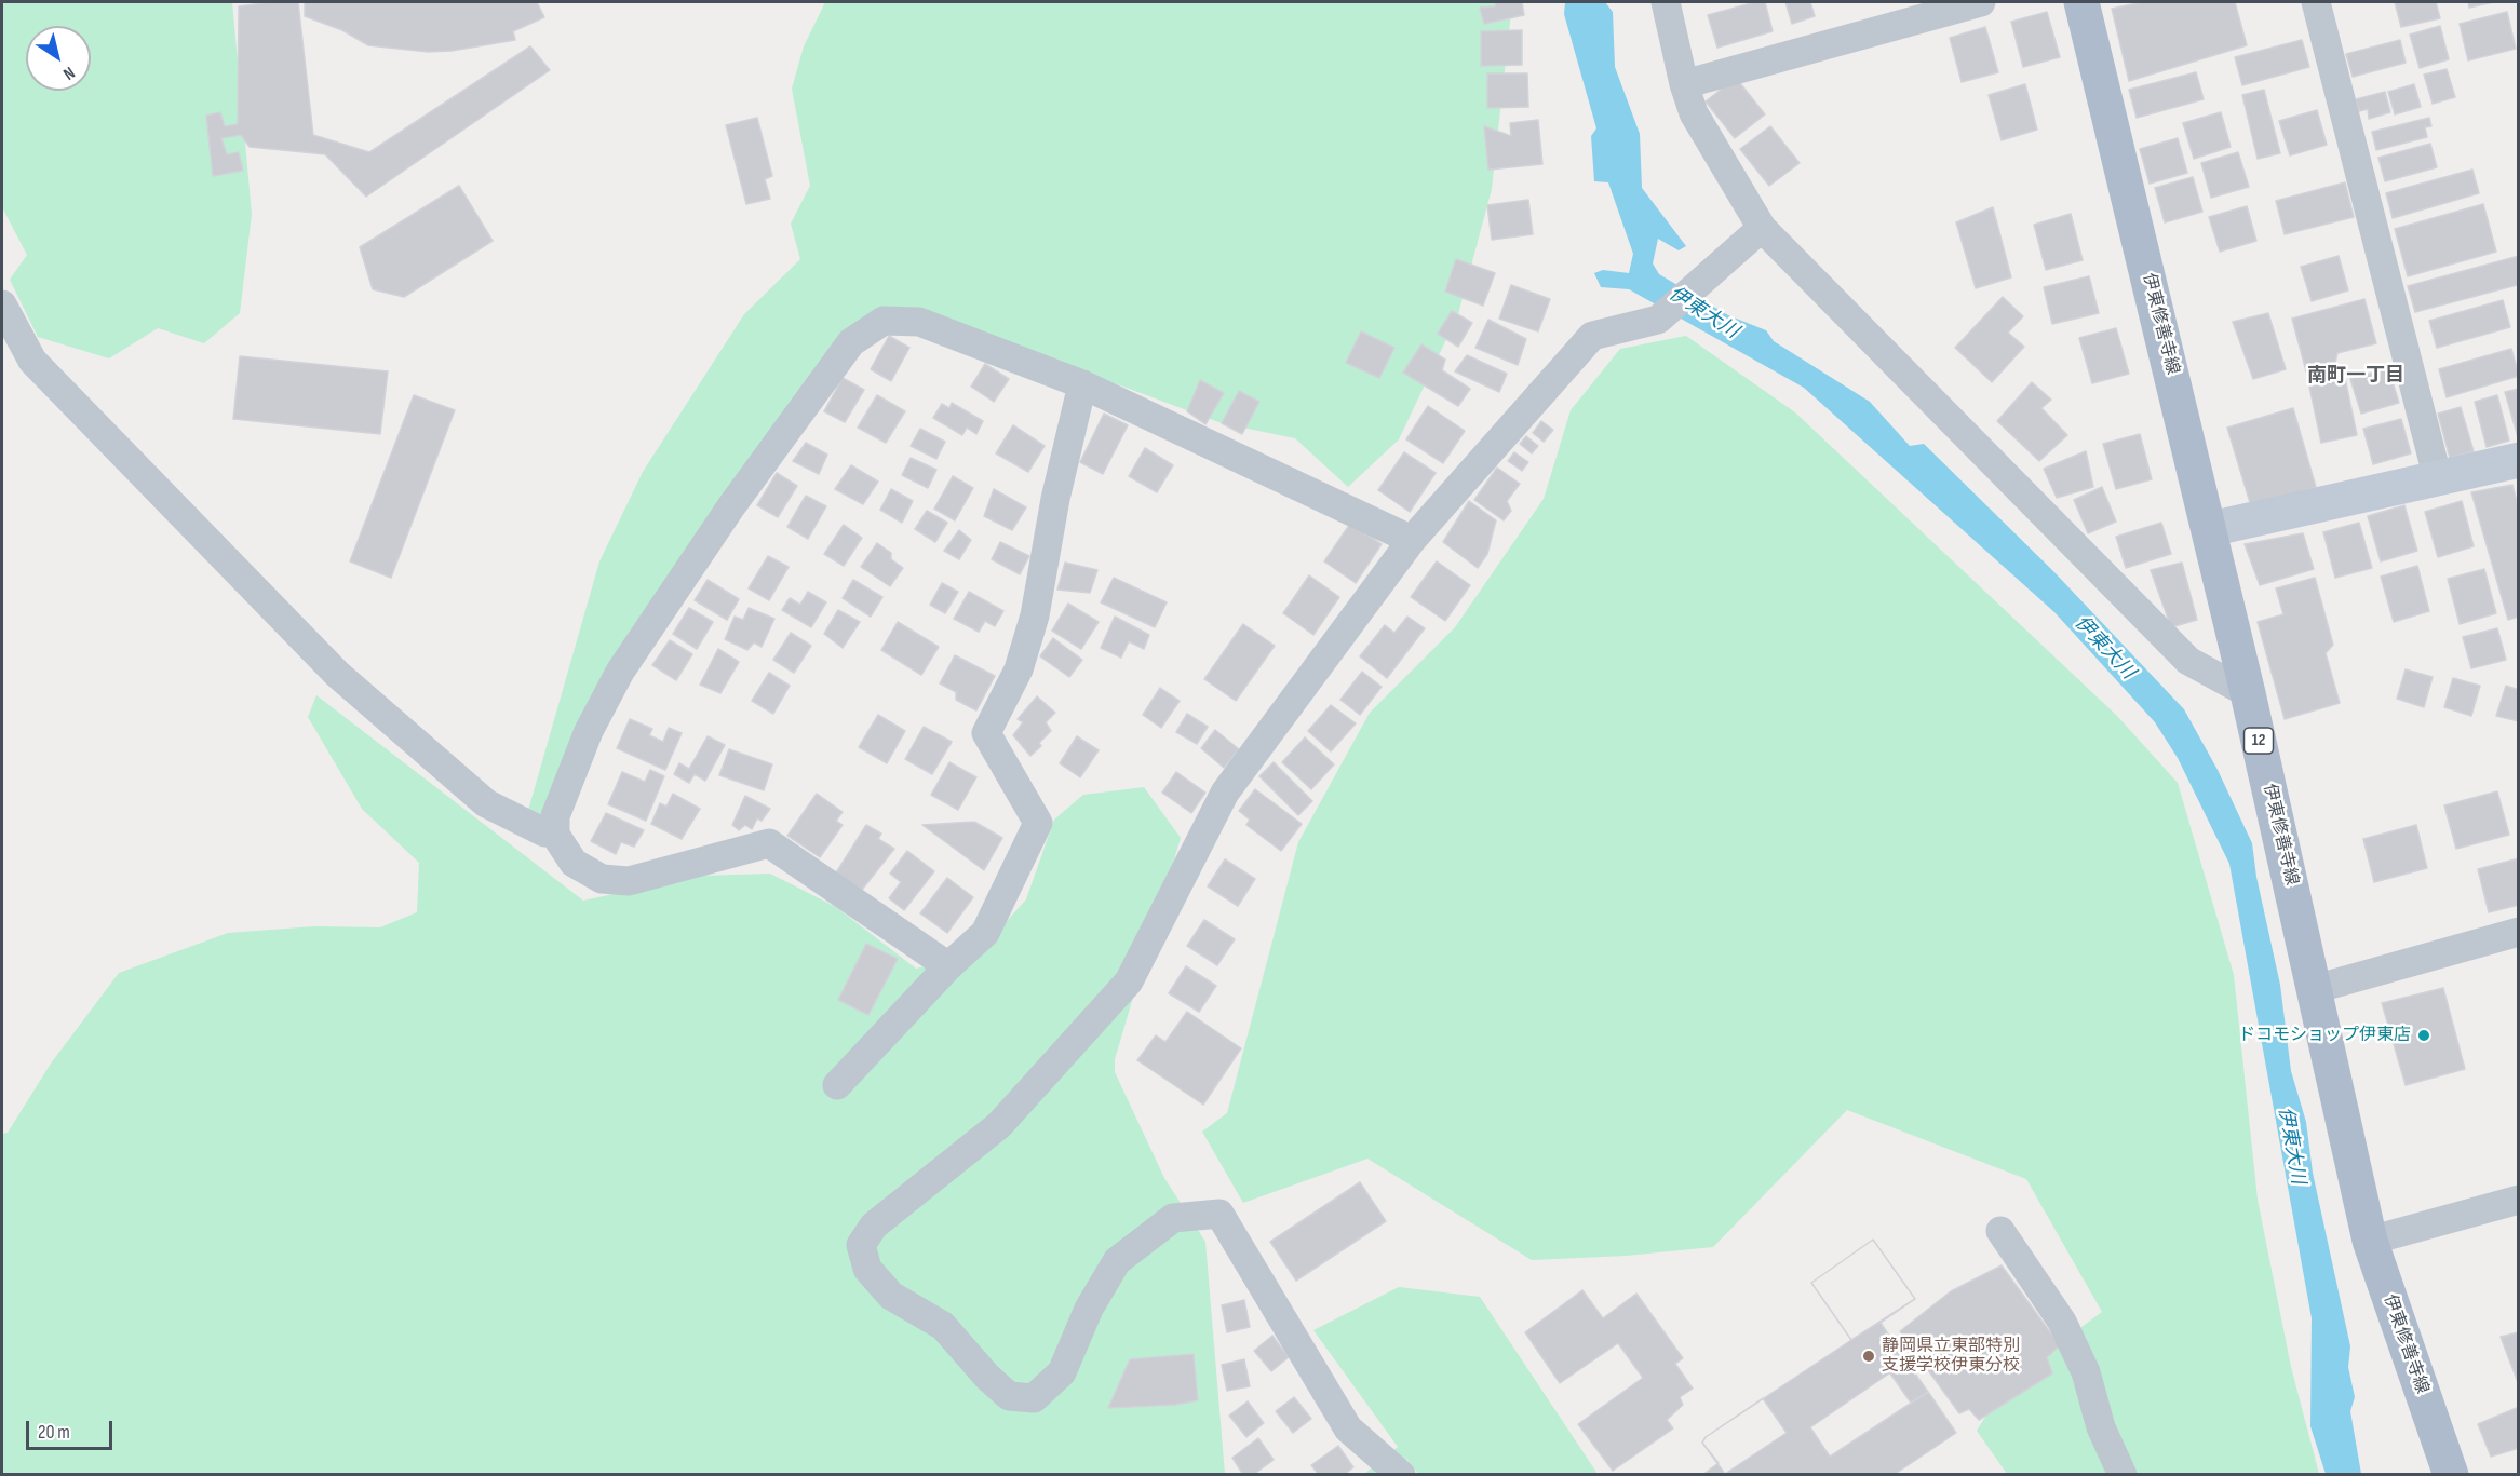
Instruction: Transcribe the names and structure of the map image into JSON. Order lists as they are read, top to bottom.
{
  "streets": {
    "main road": ["伊東修善寺線", "12"]
  },
  "districts": ["南町一丁目"],
  "water": ["伊東大川"],
  "places": ["ドコモショップ伊東店", "静岡県立東部特別 支援学校伊東分校"],
  "scale_bar": "20 m",
  "north": "bottom right"
}
